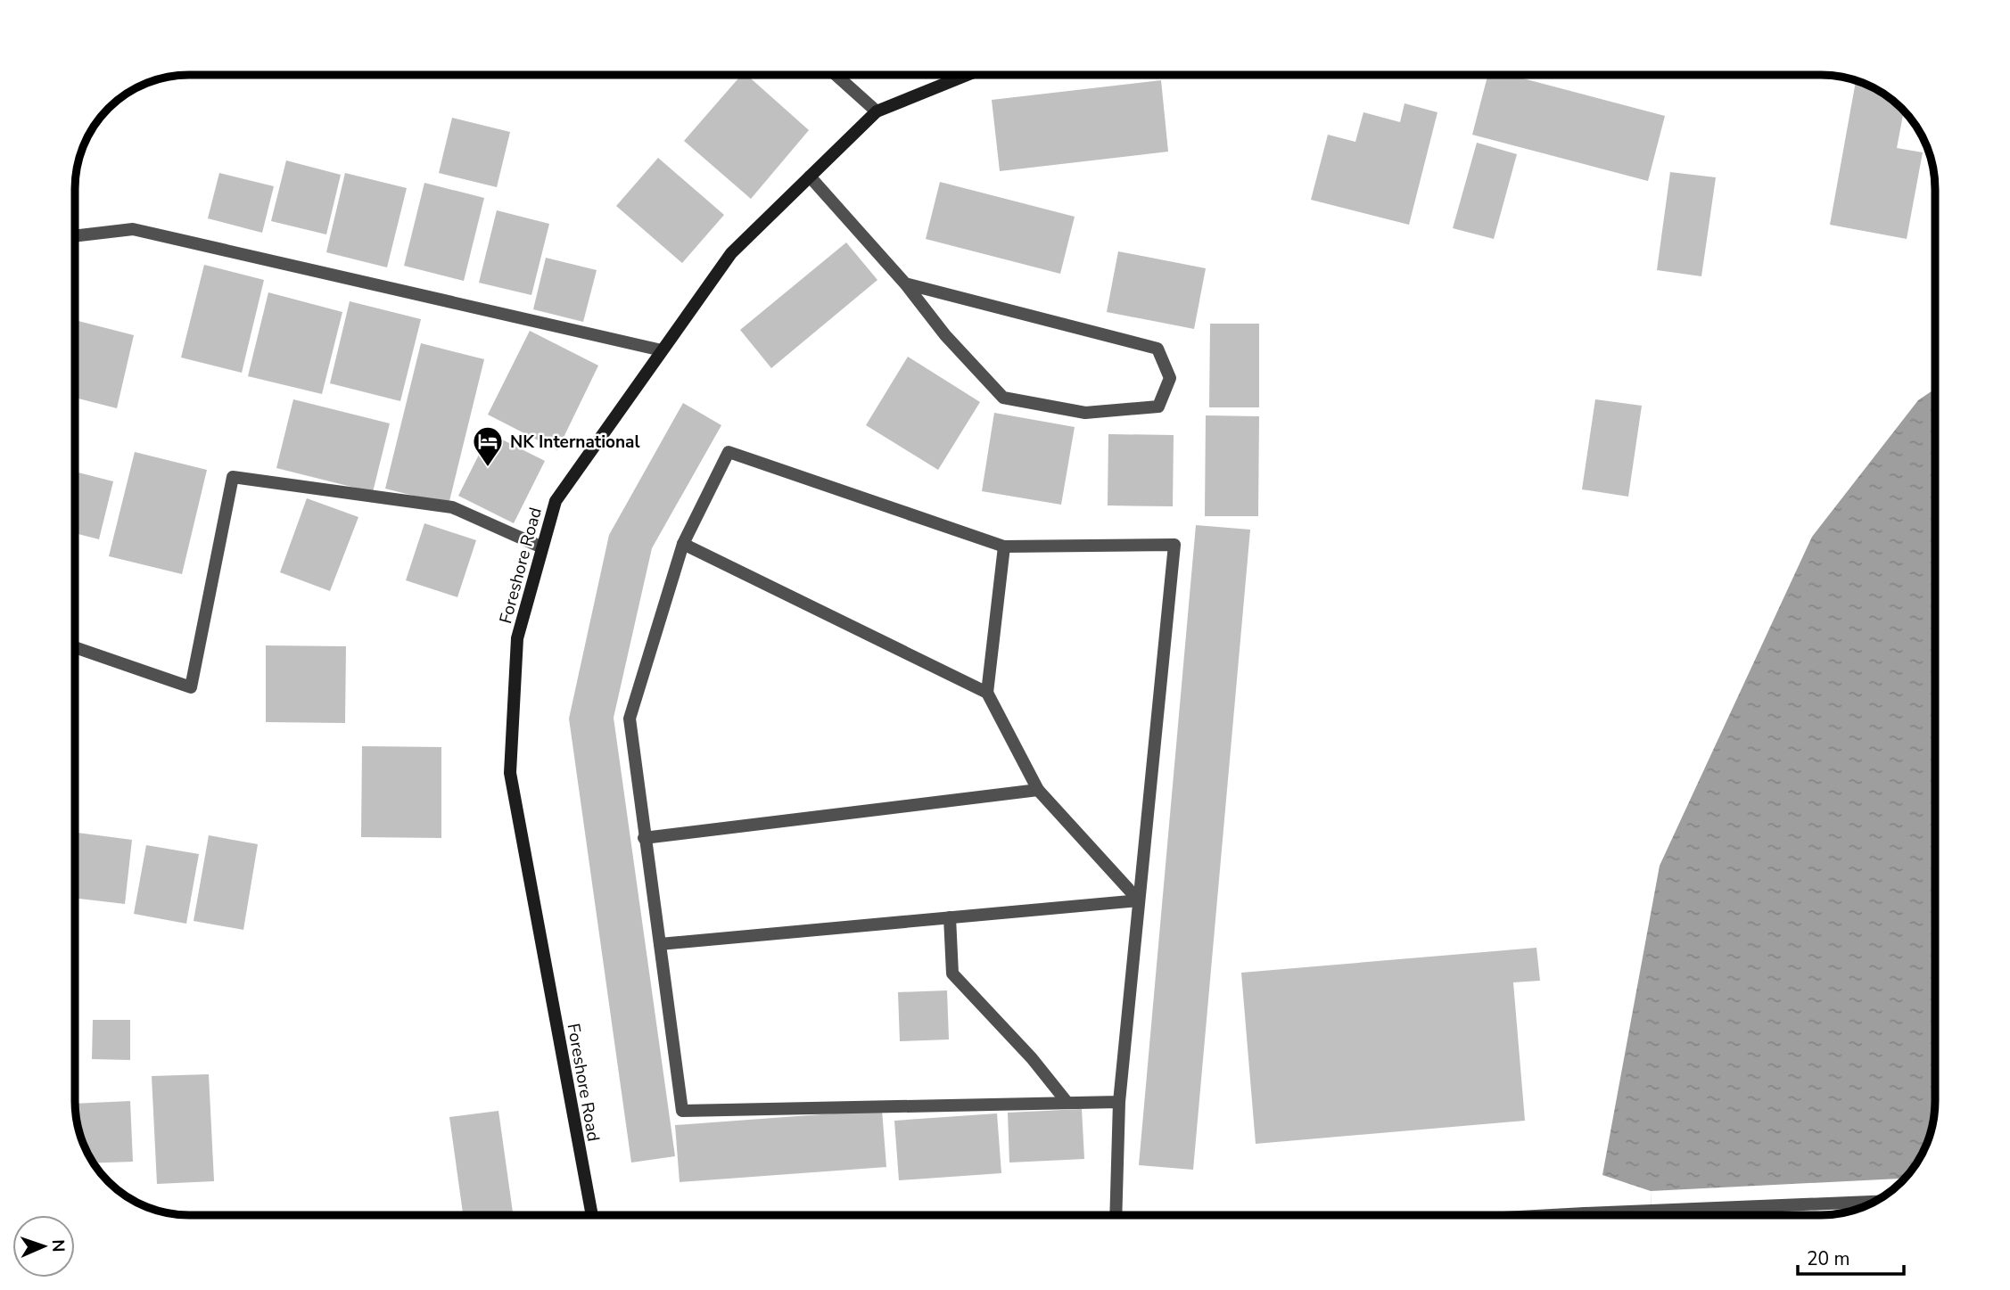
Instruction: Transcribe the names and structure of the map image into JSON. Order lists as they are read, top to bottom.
{
  "streets": {
    "main road": ["Foreshore Road"]
  },
  "places": {
    "hotel": ["NK International"]
  },
  "scale_bar": "20 m",
  "north": "right"
}
